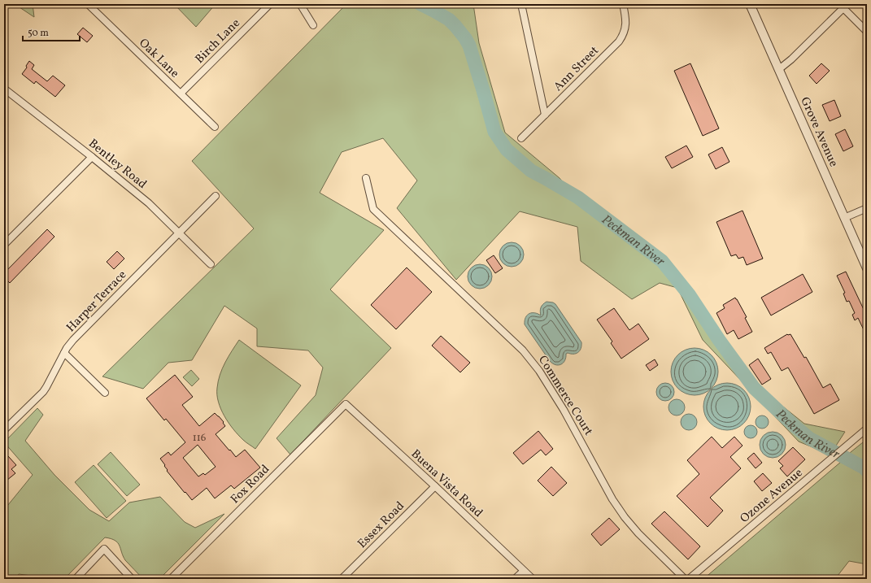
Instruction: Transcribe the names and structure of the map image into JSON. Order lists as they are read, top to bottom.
{
  "streets": {
    "street": [
      "Birch Lane",
      "Oak Lane",
      "Ann Street",
      "Grove Avenue",
      "Bentley Road",
      "Harper Terrace",
      "Commerce Court",
      "Buena Vista Road",
      "Fox Road",
      "Ozone Avenue",
      "Essex Road"
    ]
  },
  "crossings": [
    ["Birch Lane", "Oak Lane"],
    ["Bentley Road", "Harper Terrace"],
    ["Buena Vista Road", "Fox Road"],
    ["Buena Vista Road", "Essex Road"]
  ],
  "water": ["Peckman River"],
  "house_numbers": ["116"],
  "scale_bar": "50 m"
}
